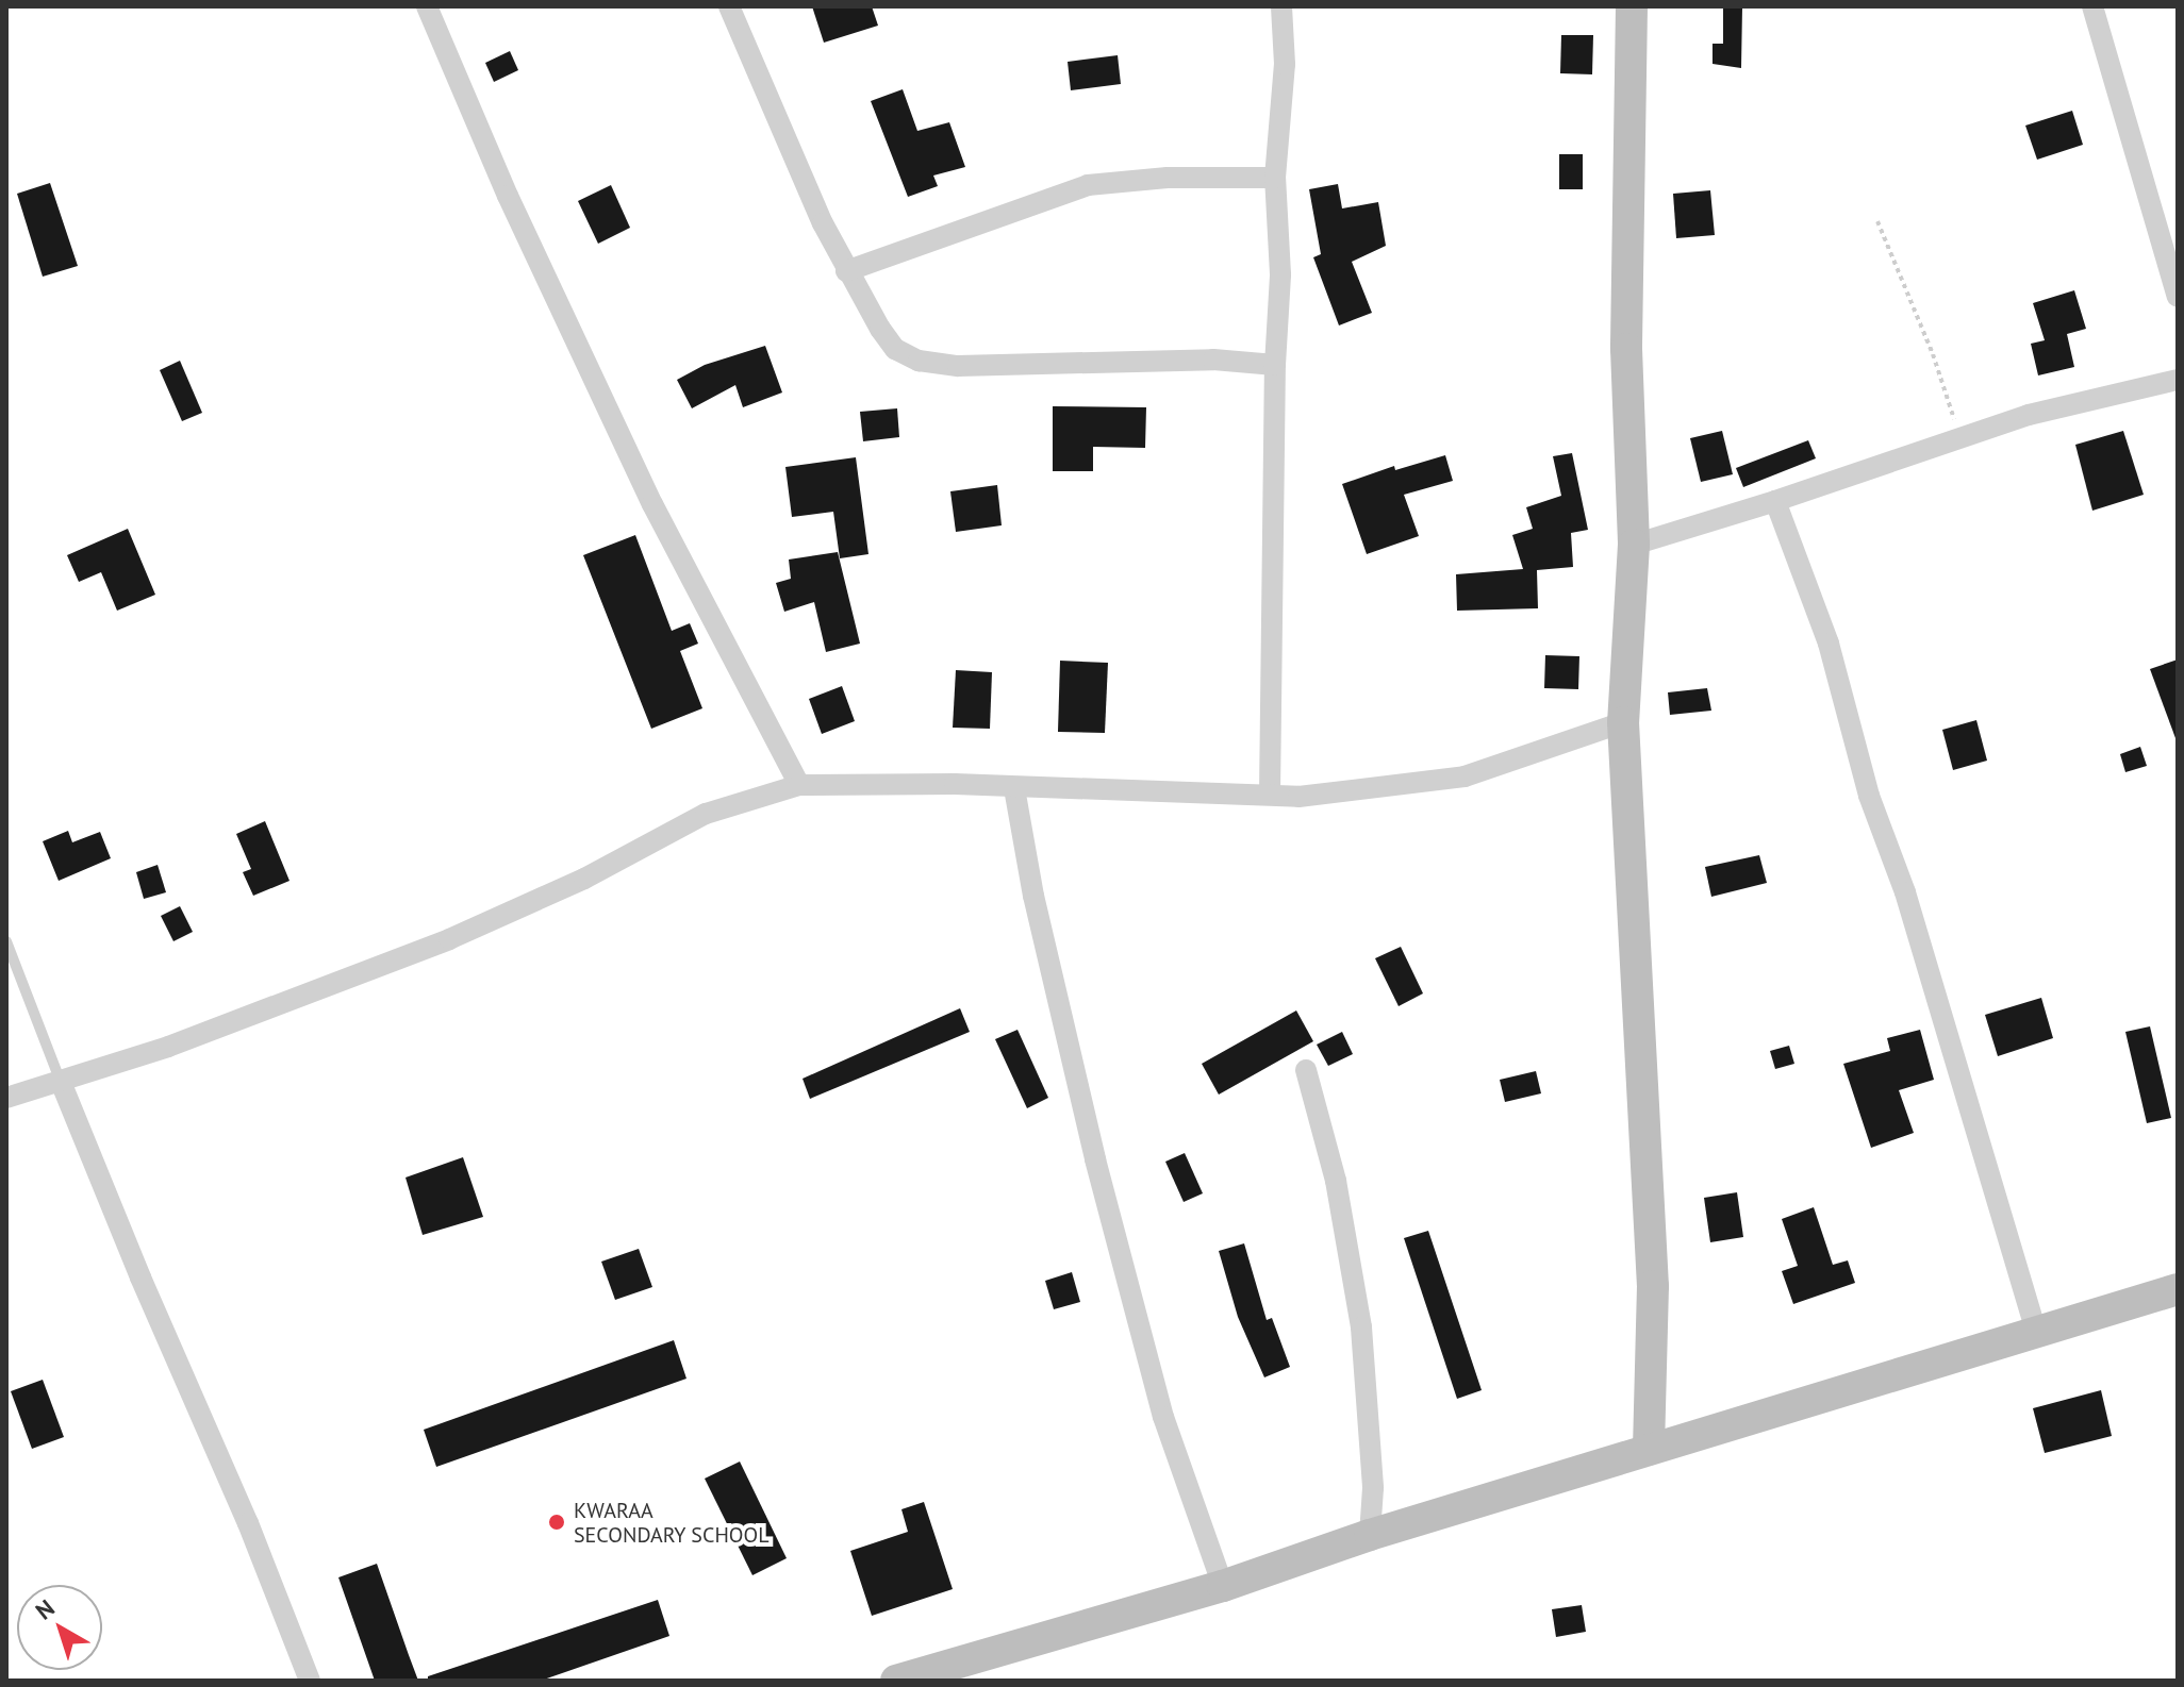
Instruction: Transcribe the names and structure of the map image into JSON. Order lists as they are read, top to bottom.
{
  "places": ["KWARAA SECONDARY SCHOOL"],
  "north": "top left"
}
